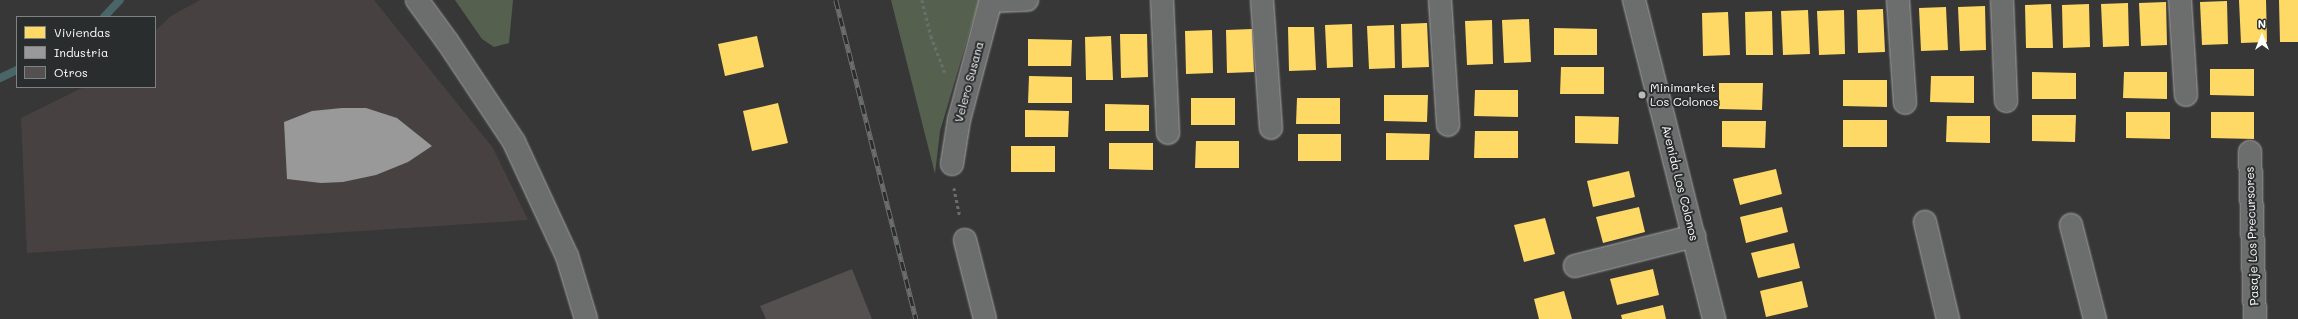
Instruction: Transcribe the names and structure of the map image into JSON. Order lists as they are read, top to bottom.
{
  "streets": {
    "street": ["Velero Susana", "Avenida Los Colonos", "Pasaje Los Precursores"]
  },
  "places": ["Minimarket Los Colonos"],
  "legend": ["Viviendas", "Industria", "Otros"],
  "north": "top"
}
